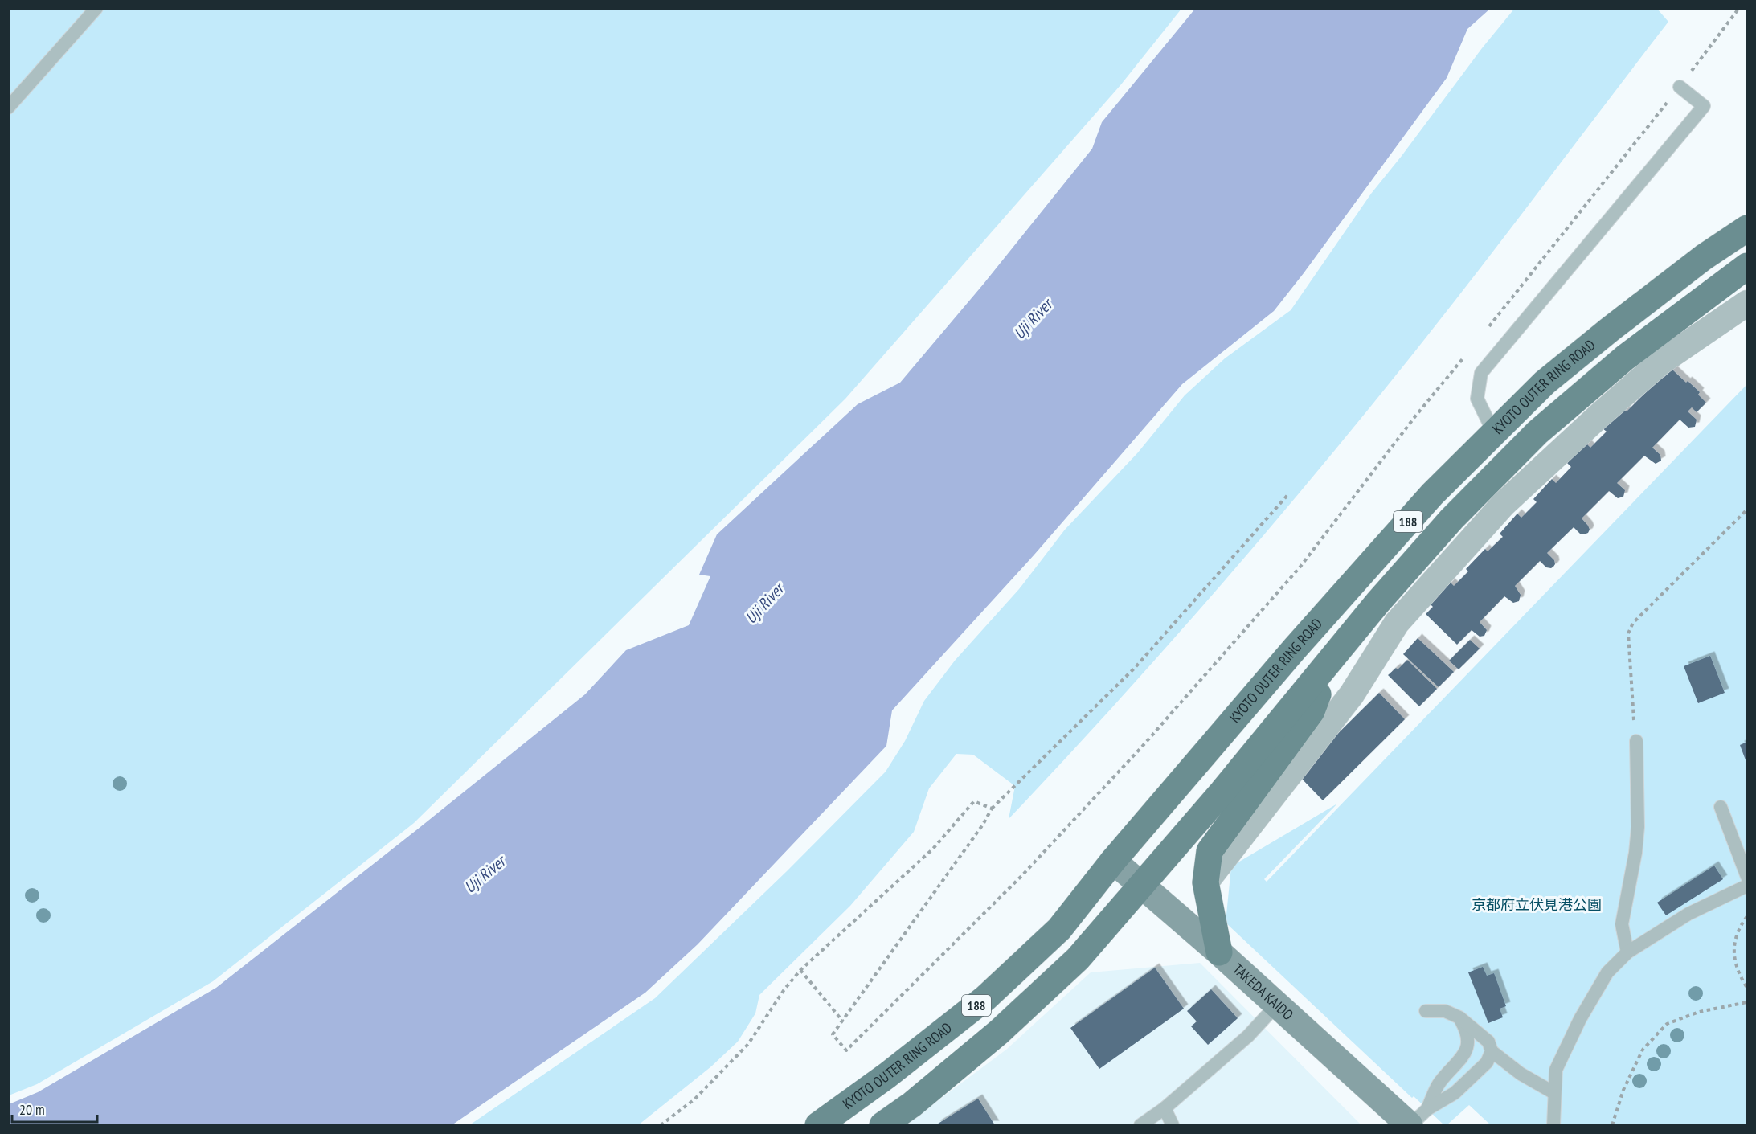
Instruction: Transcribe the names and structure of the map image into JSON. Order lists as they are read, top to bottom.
{
  "streets": {
    "main road": ["KYOTO OUTER RING ROAD", "188", "TAKEDA KAIDO"]
  },
  "crossings": [
    ["KYOTO OUTER RING ROAD", "TAKEDA KAIDO"]
  ],
  "water": ["Uji River"],
  "parks": ["京都府立伏見港公園"],
  "scale_bar": "20 m"
}
